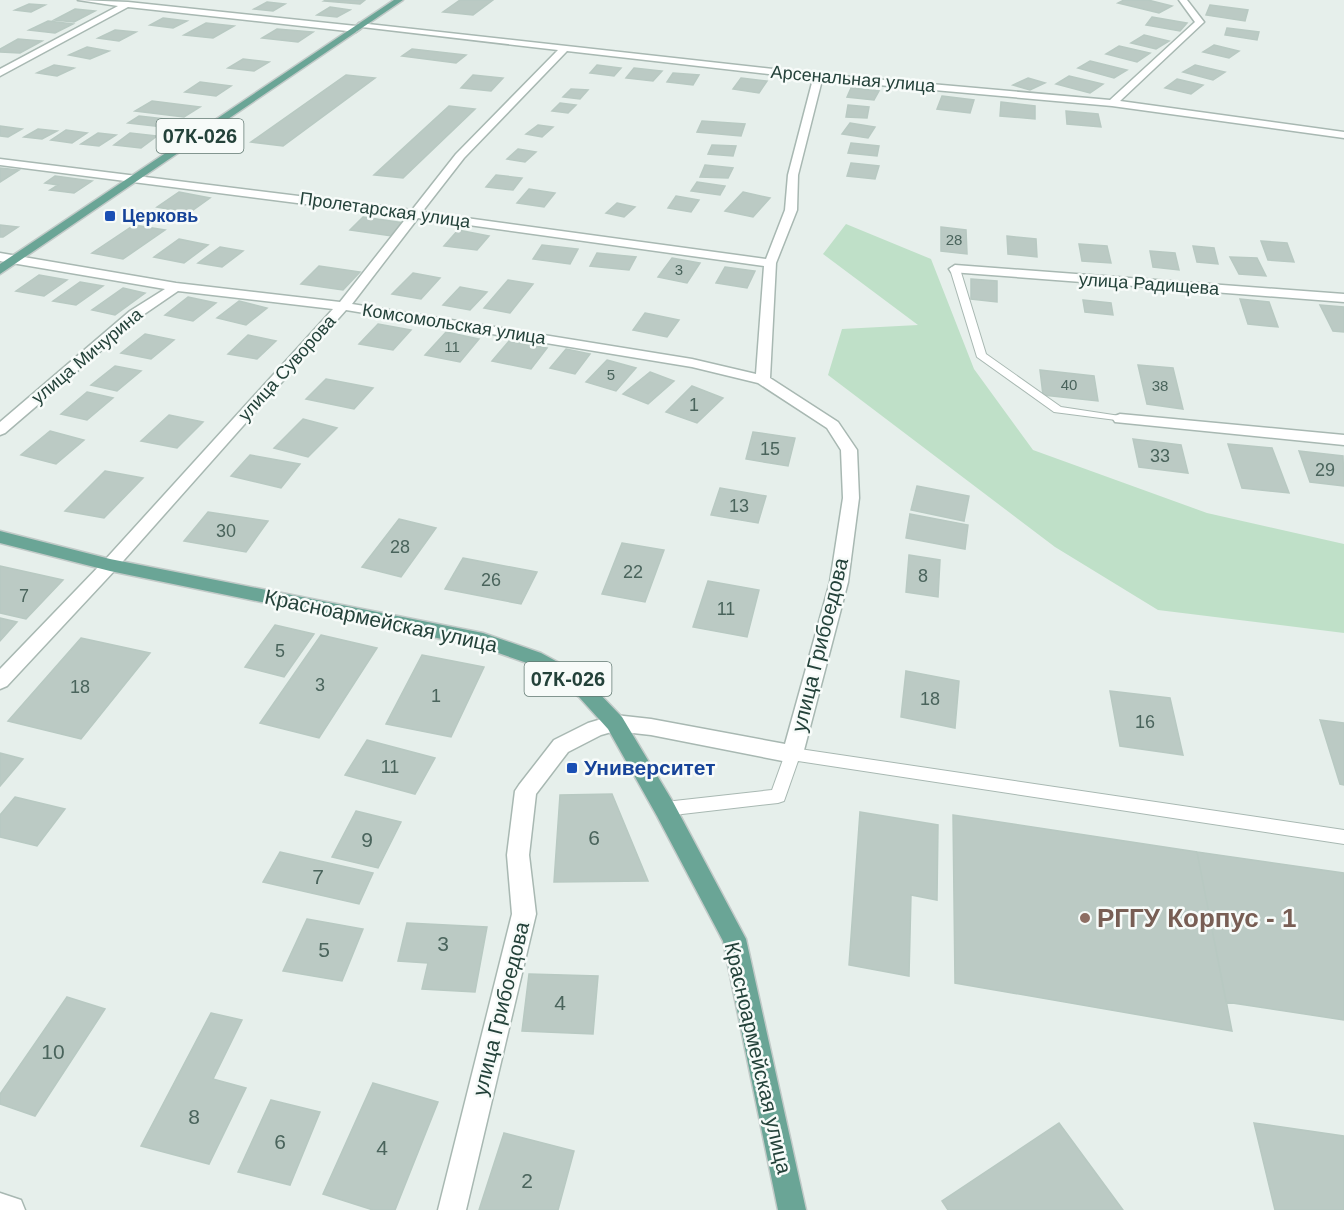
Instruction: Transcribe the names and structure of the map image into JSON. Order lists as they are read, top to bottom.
{
  "streets": {
    "main road": ["07К-026", "Красноармейская улица"],
    "street": [
      "Арсенальная улица",
      "Пролетарская улица",
      "улица Радищева",
      "Комсомольская улица",
      "улица Мичурина",
      "улица Суворова",
      "улица Грибоедова"
    ]
  },
  "crossings": [
    ["Арсенальная улица", "07К-026"],
    ["Арсенальная улица", "улица Суворова"],
    ["07К-026", "Пролетарская улица"],
    ["07К-026", "Комсомольская улица"],
    ["Пролетарская улица", "улица Суворова"],
    ["Комсомольская улица", "улица Мичурина"],
    ["Комсомольская улица", "улица Суворова"],
    ["Комсомольская улица", "улица Грибоедова"],
    ["улица Суворова", "Красноармейская улица"],
    ["Красноармейская улица", "улица Грибоедова"]
  ],
  "places": {
    "transit": ["Церковь", "Университет"],
    "other": ["РГГУ Корпус - 1"]
  },
  "house_numbers": [
    "28",
    "3",
    "11",
    "5",
    "40",
    "38",
    "1",
    "15",
    "33",
    "29",
    "13",
    "30",
    "28",
    "22",
    "8",
    "26",
    "7",
    "11",
    "5",
    "3",
    "18",
    "1",
    "18",
    "16",
    "11",
    "6",
    "9",
    "7",
    "3",
    "5",
    "4",
    "10",
    "8",
    "6",
    "4",
    "2"
  ]
}
